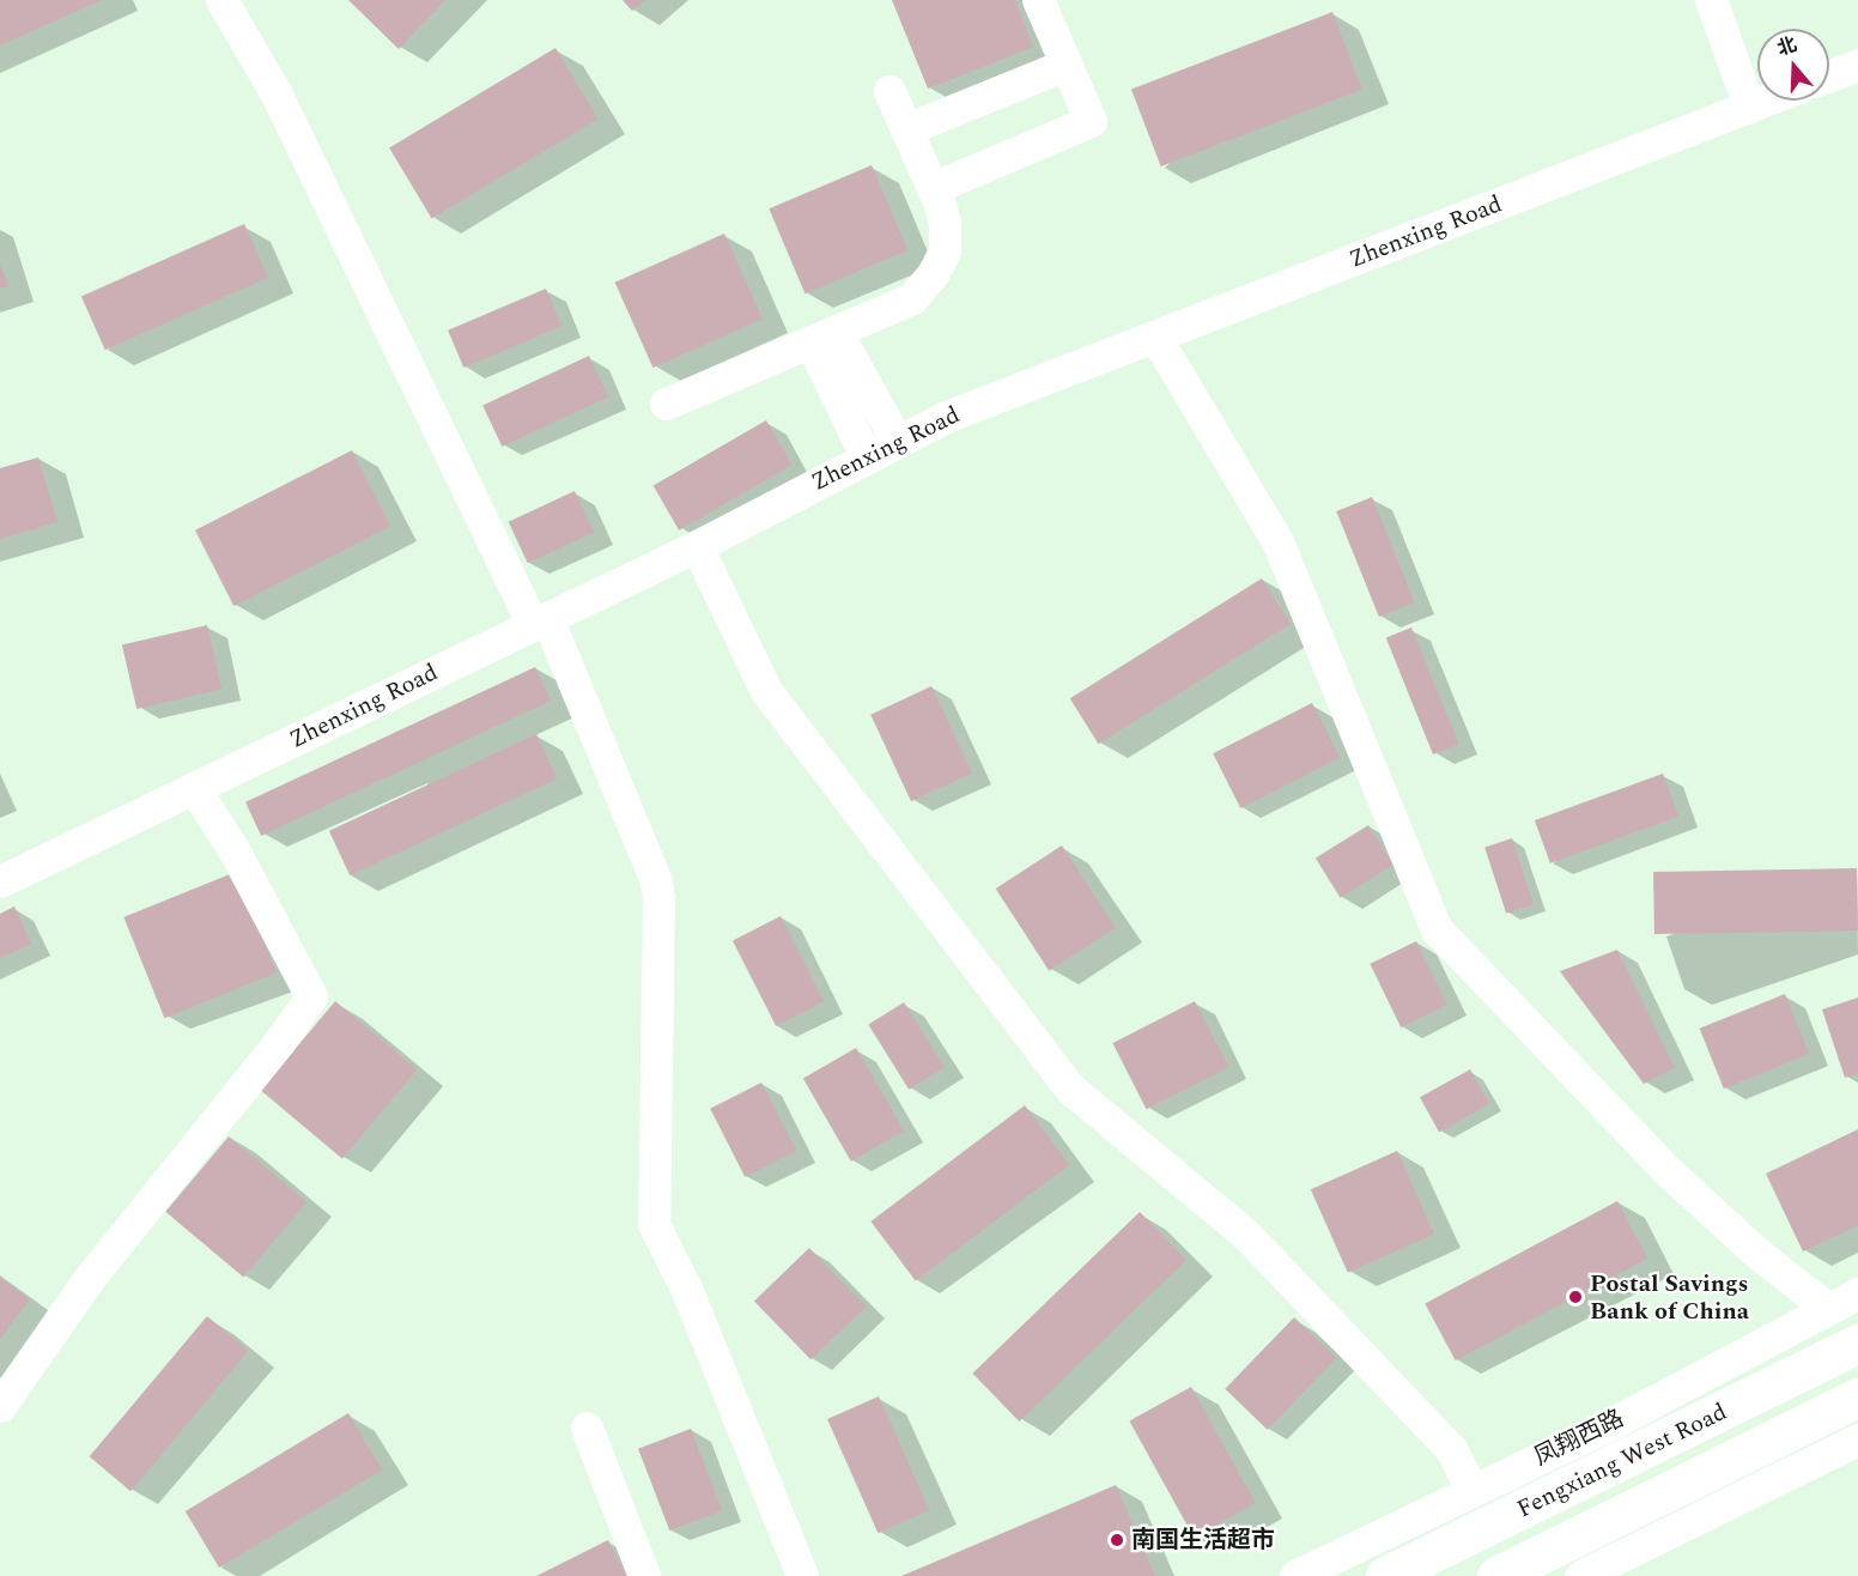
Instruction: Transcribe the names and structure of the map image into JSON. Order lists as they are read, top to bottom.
{
  "streets": {
    "main road": ["Fengxiang West Road"],
    "street": ["Zhenxing Road", "凤翔西路"]
  },
  "places": ["Postal Savings Bank of China", "南国生活超市"],
  "north": "top"
}
